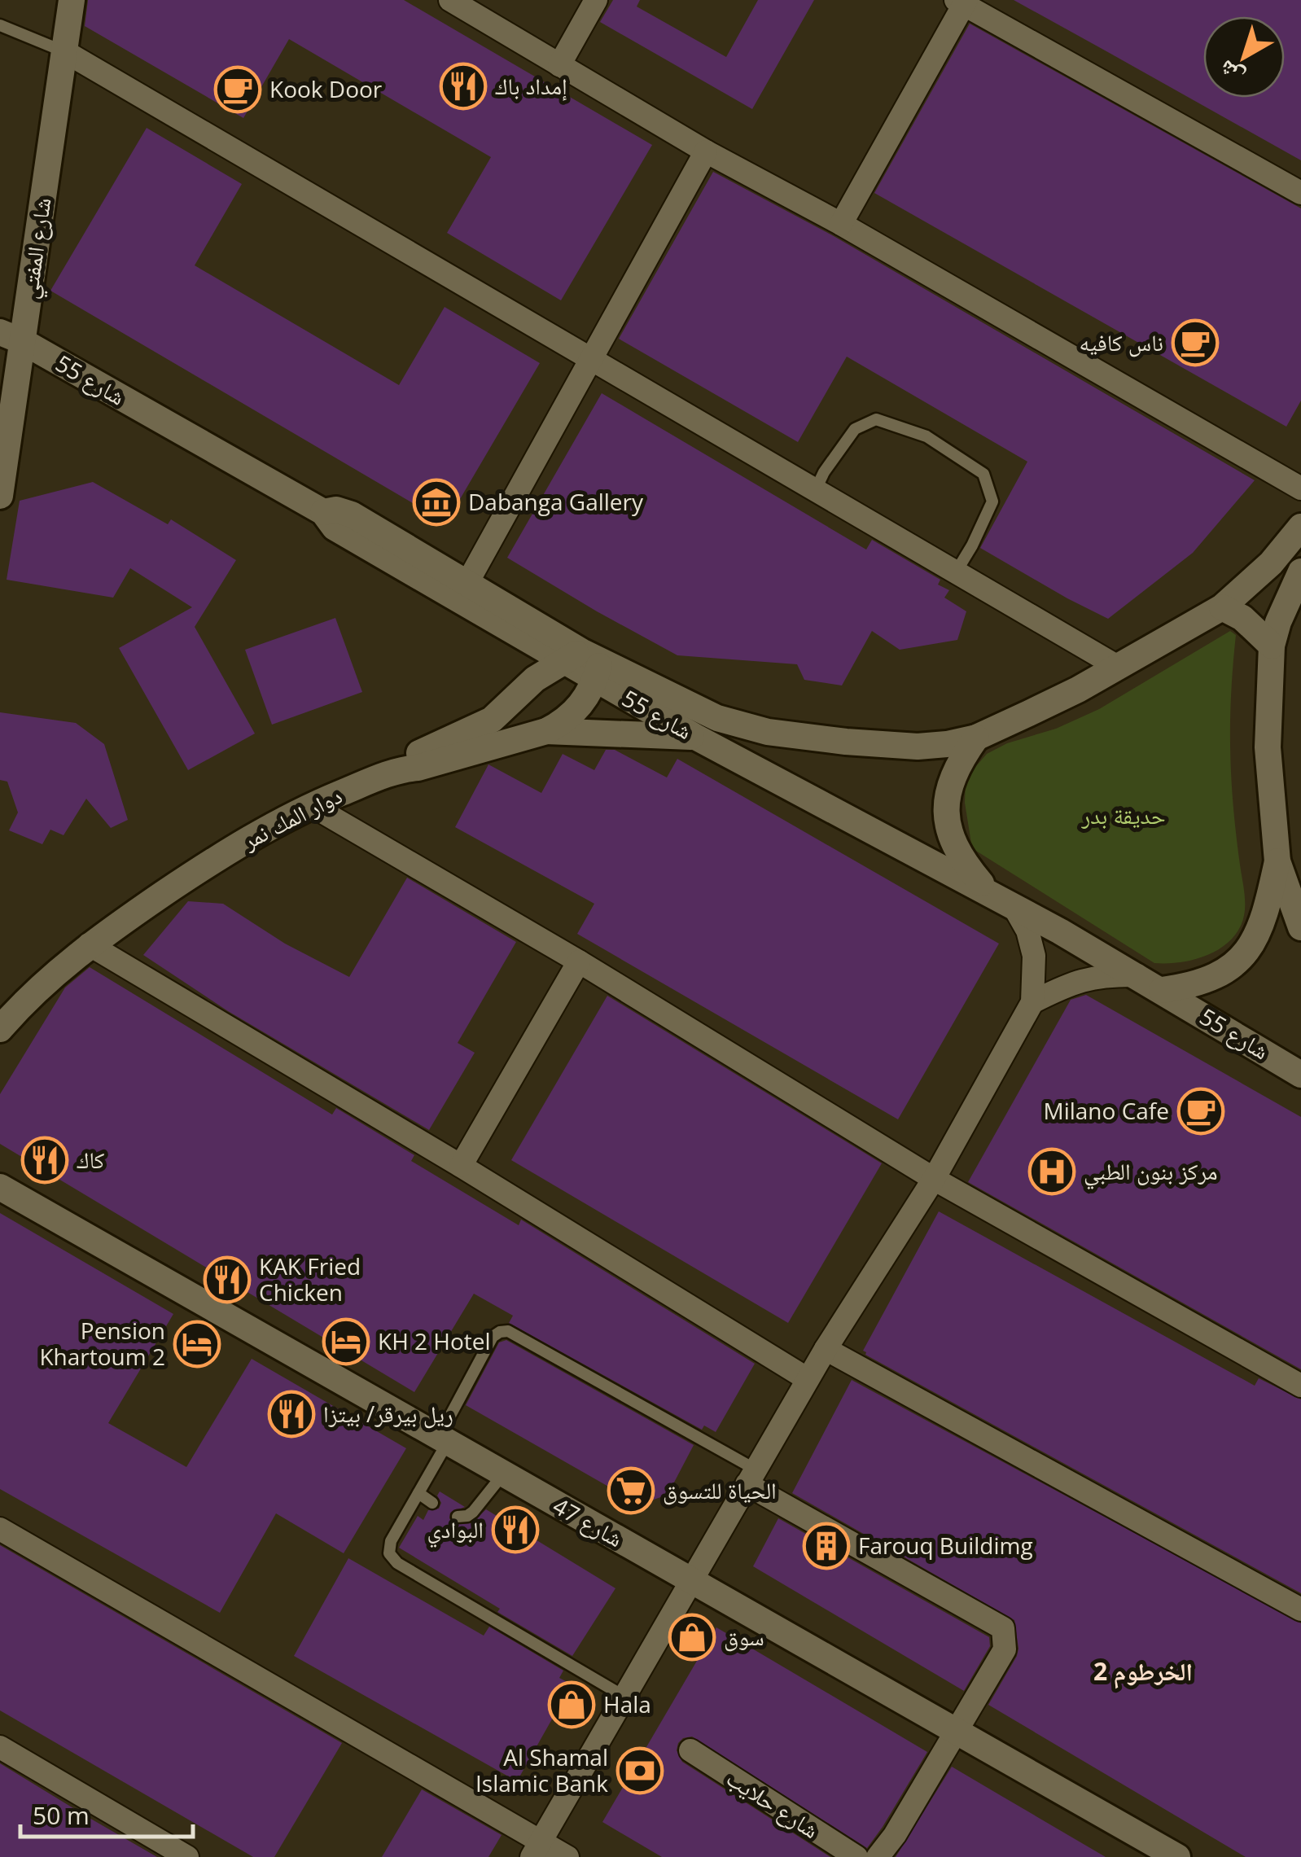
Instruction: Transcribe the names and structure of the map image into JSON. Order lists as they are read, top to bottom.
{
  "streets": {
    "street": [
      "شارع المفتي",
      "شارع 55",
      "دوار المك نمر",
      "شارع 47",
      "شارع حلايب"
    ]
  },
  "crossings": [
    ["شارع المفتي", "شارع 55"],
    ["شارع 55", "دوار المك نمر"]
  ],
  "districts": ["الخرطوم 2"],
  "parks": ["حديقة بدر"],
  "places": {
    "restaurant": [
      "إمداد باك",
      "كاك",
      "KAK Fried Chicken",
      "ريل بيرقر/ بيتزا",
      "البوادي"
    ],
    "cafe": ["Kook Door", "ناس كافيه", "Milano Cafe"],
    "museum": ["Dabanga Gallery"],
    "hospital": ["مركز بنون الطبي"],
    "hotel": ["KH 2 Hotel", "Pension Khartoum 2"],
    "supermarket": ["الحياة للتسوق"],
    "building": ["Farouq Buildimg"],
    "shop": ["سوق", "Hala"],
    "bank": ["Al Shamal Islamic Bank"]
  },
  "scale_bar": "50 m",
  "north": "bottom left"
}
